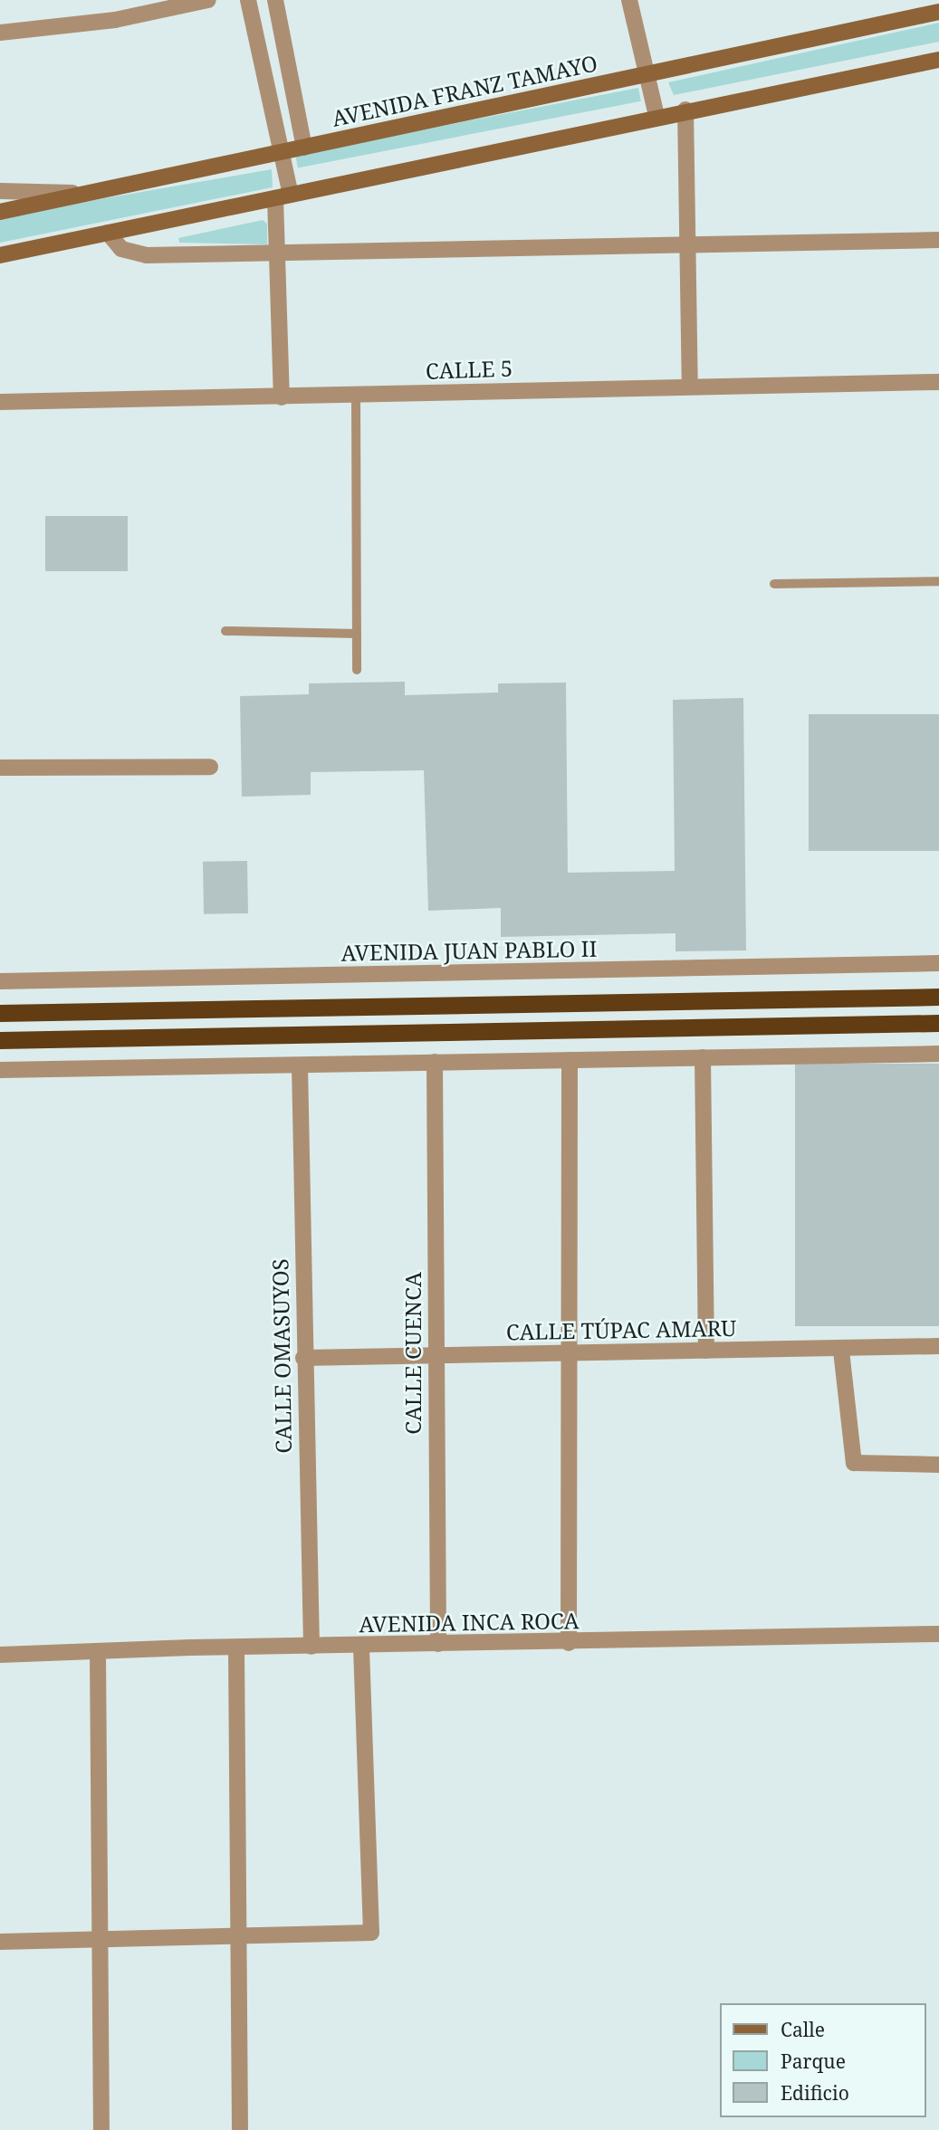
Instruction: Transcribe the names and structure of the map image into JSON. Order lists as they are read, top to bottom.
{
  "streets": {
    "main road": ["AVENIDA FRANZ TAMAYO"],
    "street": [
      "CALLE 5",
      "AVENIDA JUAN PABLO II",
      "CALLE TÚPAC AMARU",
      "CALLE CUENCA",
      "CALLE OMASUYOS",
      "AVENIDA INCA ROCA"
    ]
  },
  "crossings": [
    ["CALLE TÚPAC AMARU", "CALLE CUENCA"],
    ["CALLE TÚPAC AMARU", "CALLE OMASUYOS"],
    ["CALLE CUENCA", "AVENIDA INCA ROCA"],
    ["CALLE OMASUYOS", "AVENIDA INCA ROCA"]
  ],
  "legend": ["Calle", "Parque", "Edificio"]
}
